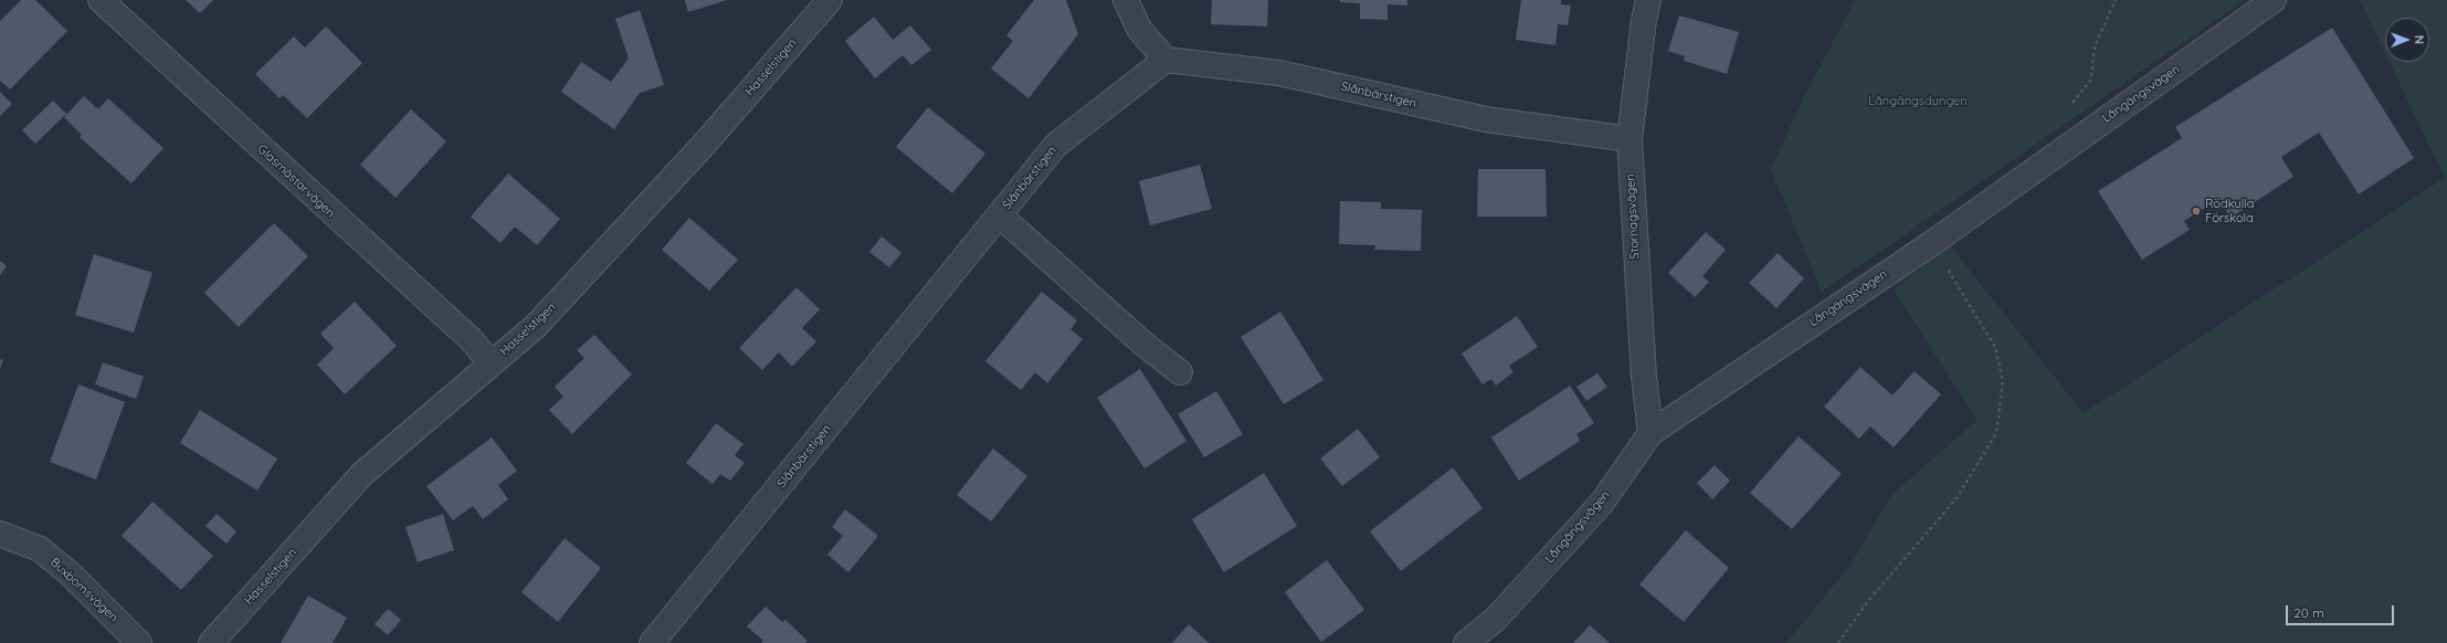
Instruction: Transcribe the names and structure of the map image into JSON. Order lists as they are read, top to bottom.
{
  "streets": {
    "street": [
      "Hasselstigen",
      "Långängsvägen",
      "Slånbärstigen",
      "Glasmästarvägen",
      "Storhagsvägen",
      "Buxbomsvägen"
    ]
  },
  "crossings": [
    ["Hasselstigen", "Glasmästarvägen"],
    ["Långängsvägen", "Storhagsvägen"],
    ["Slånbärstigen", "Storhagsvägen"]
  ],
  "parks": ["Långängsdungen"],
  "places": ["Rödkulla Förskola"],
  "scale_bar": "20 m",
  "north": "right"
}
